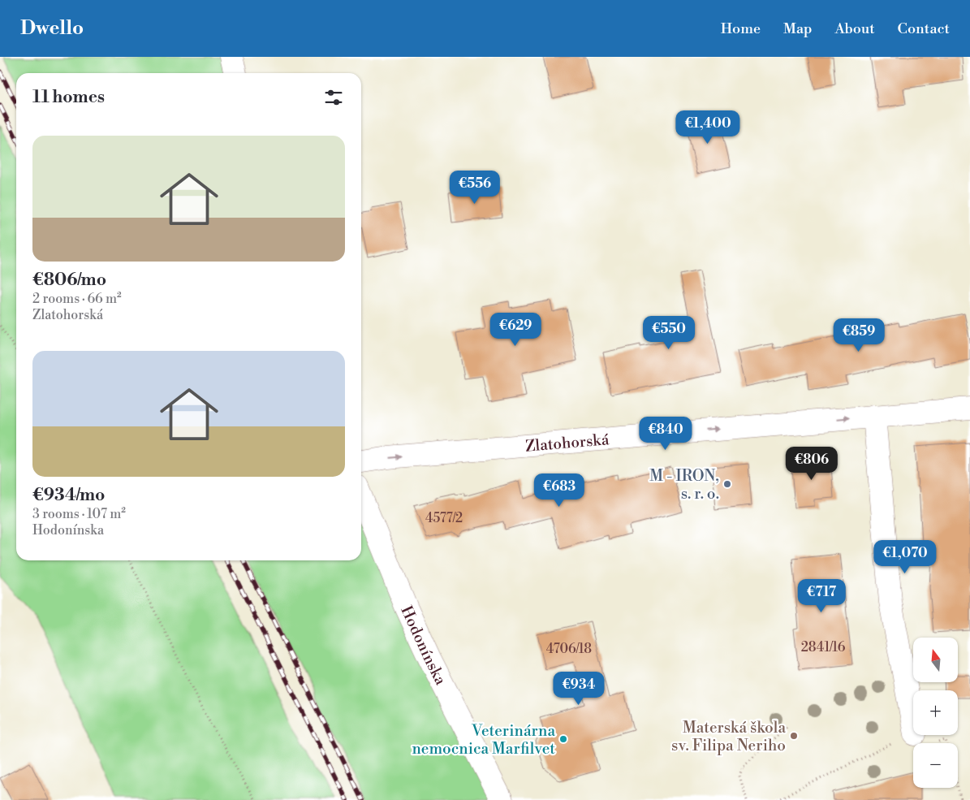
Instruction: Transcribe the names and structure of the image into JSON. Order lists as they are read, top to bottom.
{
  "streets": {
    "street": ["Zlatohorská", "Hodonínska"]
  },
  "one_way": ["Zlatohorská"],
  "places": ["M - IRON, s. r. o.", "Materská škola sv. Filipa Neriho", "Veterinárna nemocnica Marfilvet"],
  "house_numbers": ["4577/2", "2841/16", "4706/18"],
  "north": "top",
  "page": {
    "header": "Dwello",
    "nav": [
      "Home",
      "Map",
      "About",
      "Contact"
    ],
    "heading": "11 homes",
    "price": [
      "€1,400",
      "€556",
      "€629",
      "€550",
      "€859",
      "€840",
      "€806",
      "€683",
      "€1,070",
      "€717",
      "€934"
    ],
    "list": [
      {
        "name": "€806/mo",
        "note": "2 rooms · 66 m² · Zlatohorská"
      },
      {
        "name": "€934/mo",
        "note": "3 rooms · 107 m² · Hodonínska"
      }
    ],
    "map_buttons": ["+", "−"]
  }
}
